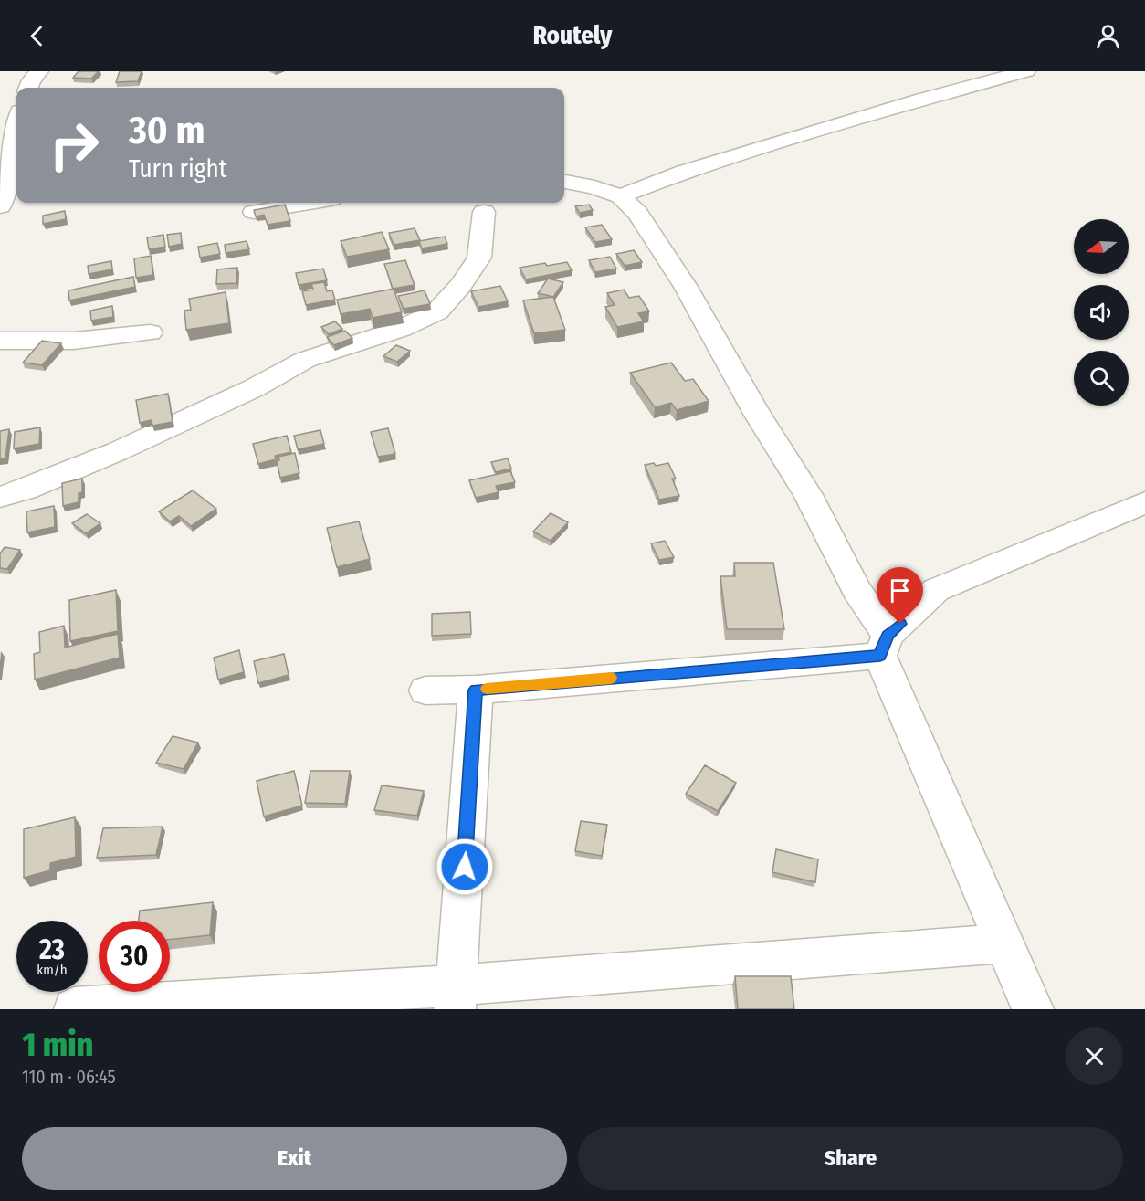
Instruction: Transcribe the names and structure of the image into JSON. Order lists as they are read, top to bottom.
{
  "north": "left",
  "page": {
    "header": "Routely",
    "turn": ["30 m", "Turn right"],
    "speed": "23 km/h",
    "limit": "30",
    "heading": ["1 min", "110 m · 06:45"],
    "buttons": ["Exit", "Share"]
  }
}
